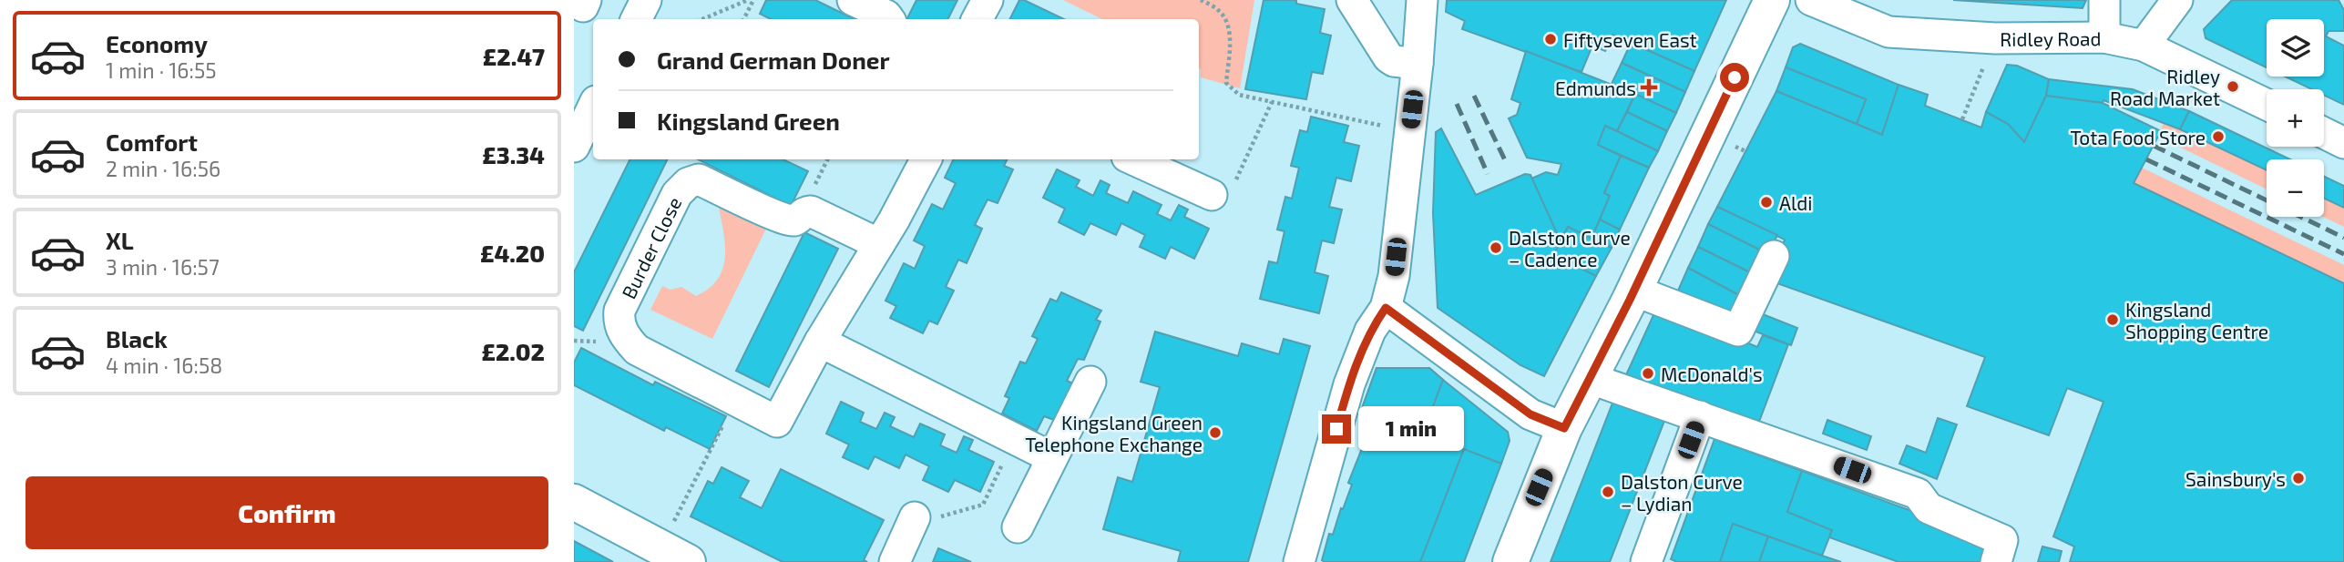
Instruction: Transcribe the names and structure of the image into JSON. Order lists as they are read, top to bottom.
{
  "streets": {
    "street": ["Ridley Road", "Burder Close"]
  },
  "places": {
    "other": [
      "Fiftyseven East",
      "Ridley Road Market",
      "Tota Food Store",
      "Aldi",
      "Dalston Curve – Cadence",
      "Kingsland Shopping Centre",
      "McDonald's",
      "Kingsland Green Telephone Exchange",
      "Sainsbury's",
      "Dalston Curve – Lydian"
    ],
    "health": ["Edmunds"]
  },
  "page": {
    "list": [
      {
        "name": "Economy",
        "note": "1 min · 16:55",
        "value": "£2.47"
      },
      {
        "name": "Comfort",
        "note": "2 min · 16:56",
        "value": "£3.34"
      },
      {
        "name": "XL",
        "note": "3 min · 16:57",
        "value": "£4.20"
      },
      {
        "name": "Black",
        "note": "4 min · 16:58",
        "value": "£2.02"
      }
    ],
    "map_buttons": ["+", "−"],
    "banner": ["Grand German Doner", "Kingsland Green"],
    "bubble": "1 min",
    "buttons": "Confirm"
  }
}
